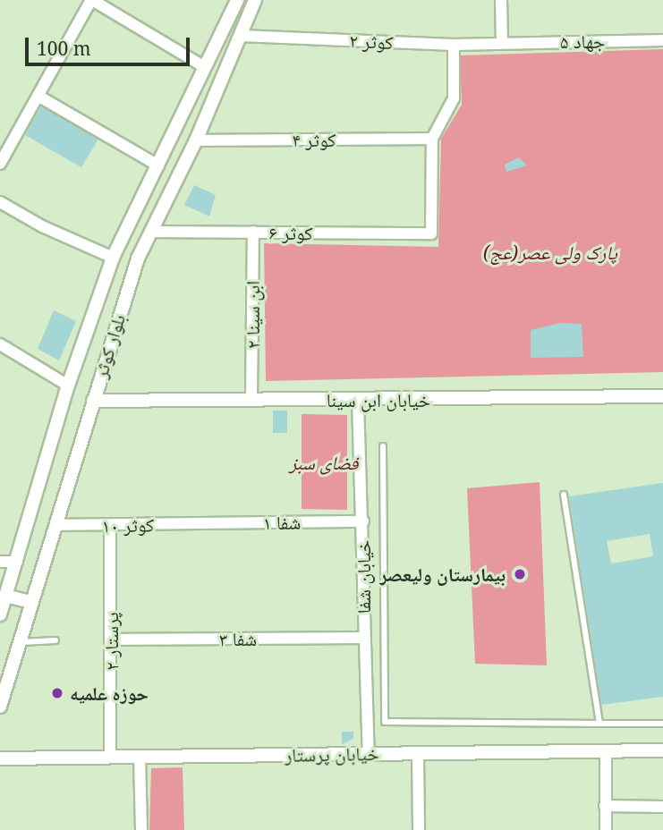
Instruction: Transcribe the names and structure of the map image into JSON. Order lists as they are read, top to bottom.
{
  "streets": {
    "street": [
      "کوثر ۲",
      "جهاد ۵",
      "کوثر ۴",
      "کوثر ۶",
      "ابن سینا ۲",
      "بلوار کوثر",
      "خیابان ابن سینا",
      "شفا ۱",
      "کوثر ۱۰",
      "خیابان شفا",
      "شفا ۳",
      "پرستار ۲",
      "خیابان پرستار"
    ]
  },
  "crossings": [
    ["کوثر ۲", "جهاد ۵"],
    ["کوثر ۲", "بلوار کوثر"],
    ["کوثر ۴", "کوثر ۶"],
    ["کوثر ۴", "بلوار کوثر"],
    ["کوثر ۶", "ابن سینا ۲"],
    ["کوثر ۶", "بلوار کوثر"],
    ["ابن سینا ۲", "خیابان ابن سینا"],
    ["بلوار کوثر", "خیابان ابن سینا"],
    ["بلوار کوثر", "کوثر ۱۰"],
    ["خیابان ابن سینا", "خیابان شفا"],
    ["شفا ۱", "کوثر ۱۰"],
    ["شفا ۱", "خیابان شفا"],
    ["کوثر ۱۰", "پرستار ۲"],
    ["خیابان شفا", "شفا ۳"],
    ["خیابان شفا", "خیابان پرستار"],
    ["شفا ۳", "پرستار ۲"],
    ["پرستار ۲", "خیابان پرستار"]
  ],
  "parks": ["پارک ولی عصر(عج)", "فضای سبز"],
  "places": ["بیمارستان ولیعصر", "حوزه علمیه"],
  "scale_bar": "100 m"
}
